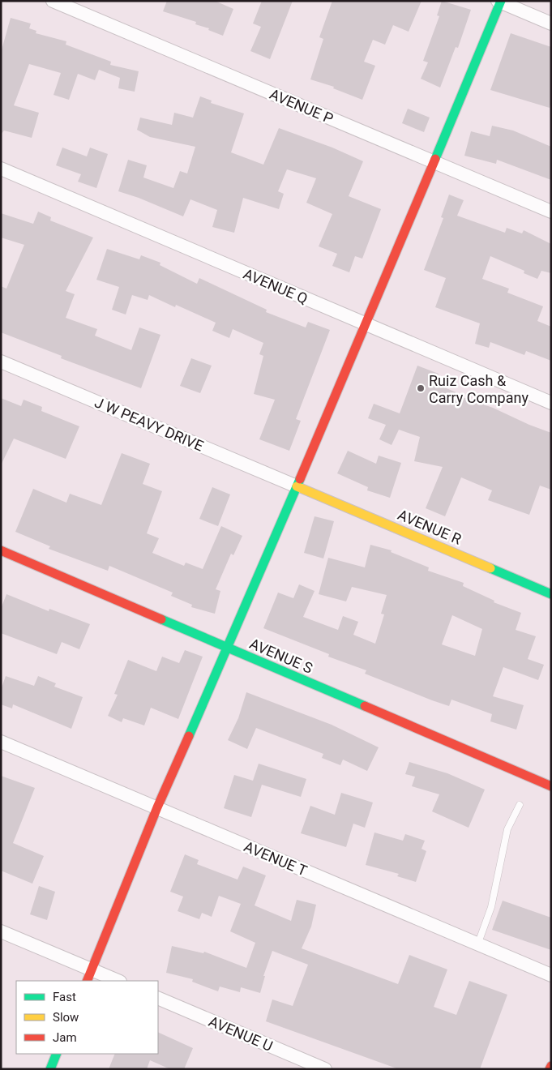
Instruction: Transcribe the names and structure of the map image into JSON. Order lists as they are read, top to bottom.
{
  "streets": {
    "main road": ["AVENUE R", "AVENUE S"],
    "street": [
      "AVENUE P",
      "AVENUE Q",
      "J W PEAVY DRIVE",
      "AVENUE T",
      "AVENUE U"
    ]
  },
  "crossings": [
    ["J W PEAVY DRIVE", "AVENUE R"]
  ],
  "places": ["Ruiz Cash & Carry Company"],
  "legend": ["Fast", "Slow", "Jam"]
}
